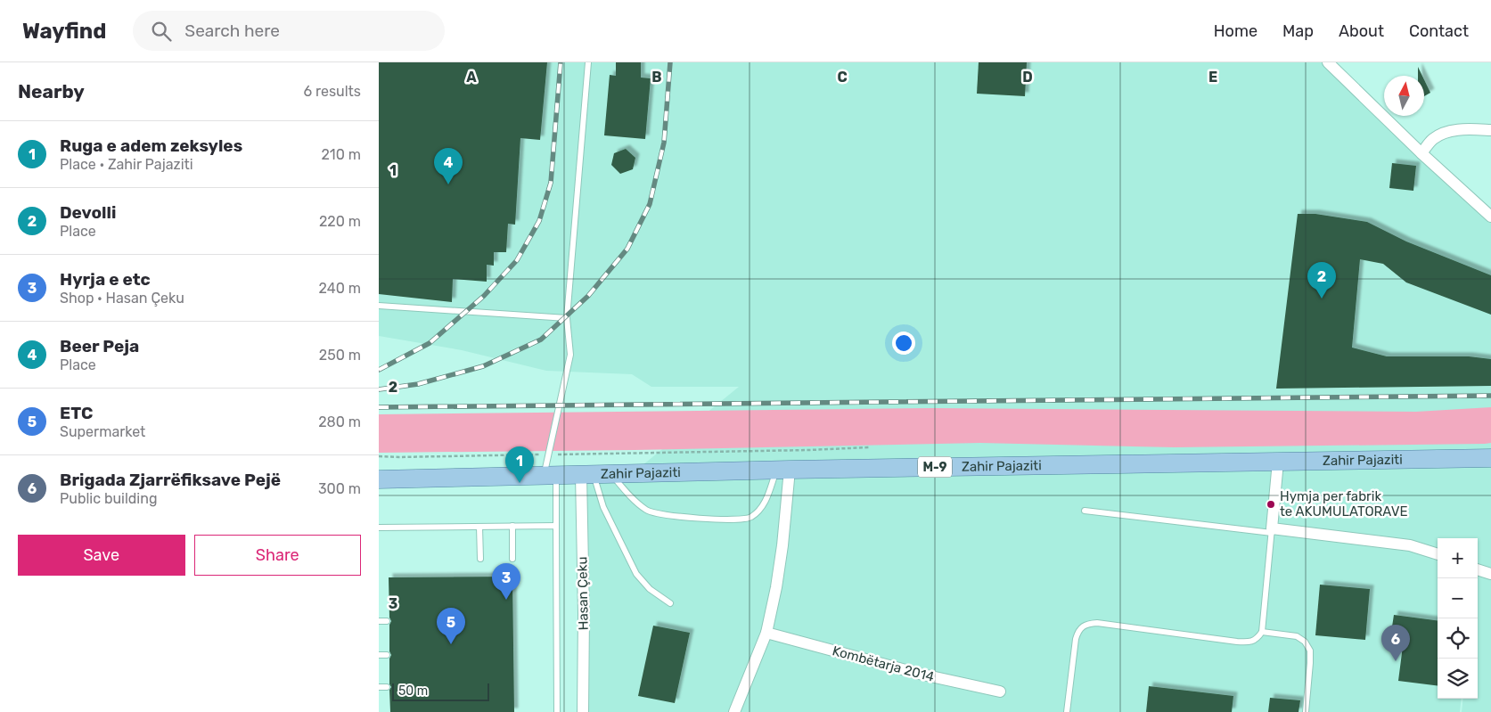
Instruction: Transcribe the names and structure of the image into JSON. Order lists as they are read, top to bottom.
{
  "streets": {
    "main road": ["Zahir Pajaziti", "M-9"],
    "street": ["Hasan Çeku", "Kombëtarja 2014"]
  },
  "crossings": [
    ["Zahir Pajaziti", "Hasan Çeku"]
  ],
  "places": ["Hymja per fabrik te AKUMULATORAVE"],
  "scale_bar": "50 m",
  "north": "top",
  "page": {
    "header": "Wayfind",
    "search": "Search here",
    "nav": [
      "Home",
      "Map",
      "About",
      "Contact"
    ],
    "heading": ["Nearby", "6 results"],
    "list": [
      {
        "mark": "1",
        "name": "Ruga e adem zeksyles",
        "note": "Place · Zahir Pajaziti",
        "value": "210 m"
      },
      {
        "mark": "2",
        "name": "Devolli",
        "note": "Place",
        "value": "220 m"
      },
      {
        "mark": "3",
        "name": "Hyrja e etc",
        "note": "Shop · Hasan Çeku",
        "value": "240 m"
      },
      {
        "mark": "4",
        "name": "Beer Peja",
        "note": "Place",
        "value": "250 m"
      },
      {
        "mark": "5",
        "name": "ETC",
        "note": "Supermarket",
        "value": "280 m"
      },
      {
        "mark": "6",
        "name": "Brigada Zjarrëfiksave Pejë",
        "note": "Public building",
        "value": "300 m"
      }
    ],
    "pins": [
      "4",
      "2",
      "1",
      "3",
      "5",
      "6"
    ],
    "buttons": ["Save", "Share"],
    "map_buttons": ["+", "−"],
    "scale": "50 m"
  },
  "grid": {
    "columns": [
      "A",
      "B",
      "C",
      "D",
      "E"
    ],
    "rows": ["1", "2", "3"]
  }
}
